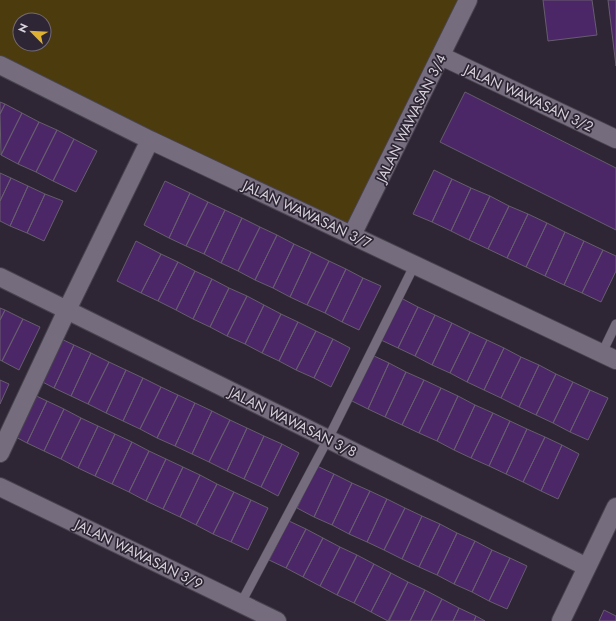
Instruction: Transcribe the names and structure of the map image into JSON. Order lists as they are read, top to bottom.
{
  "streets": {
    "street": [
      "JALAN WAWASAN 3/2",
      "JALAN WAWASAN 3/4",
      "JALAN WAWASAN 3/7",
      "JALAN WAWASAN 3/8",
      "JALAN WAWASAN 3/9"
    ]
  },
  "crossings": [
    ["JALAN WAWASAN 3/2", "JALAN WAWASAN 3/4"],
    ["JALAN WAWASAN 3/4", "JALAN WAWASAN 3/7"]
  ],
  "north": "top left"
}
